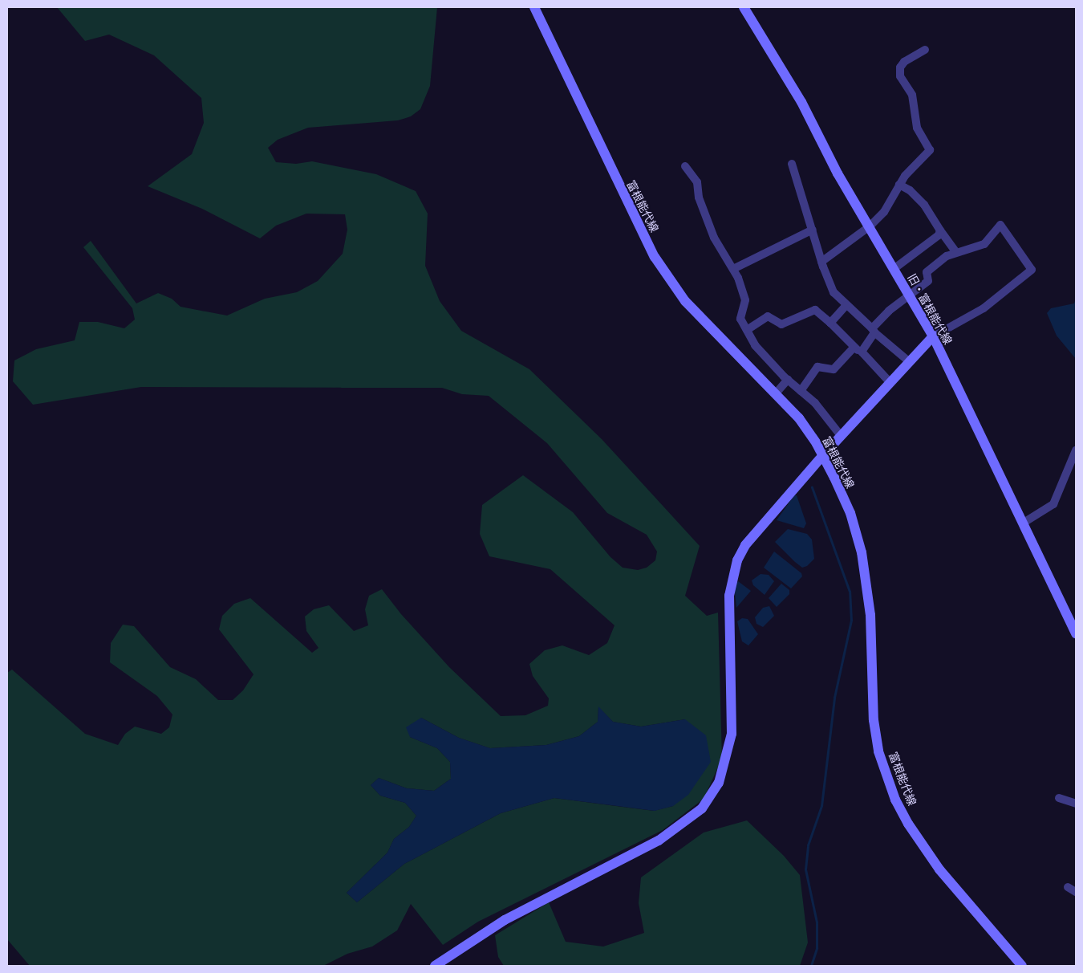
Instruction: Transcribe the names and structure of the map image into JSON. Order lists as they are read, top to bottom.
{
  "streets": {
    "street": ["富根能代線", "旧・富根能代線"]
  }
}
